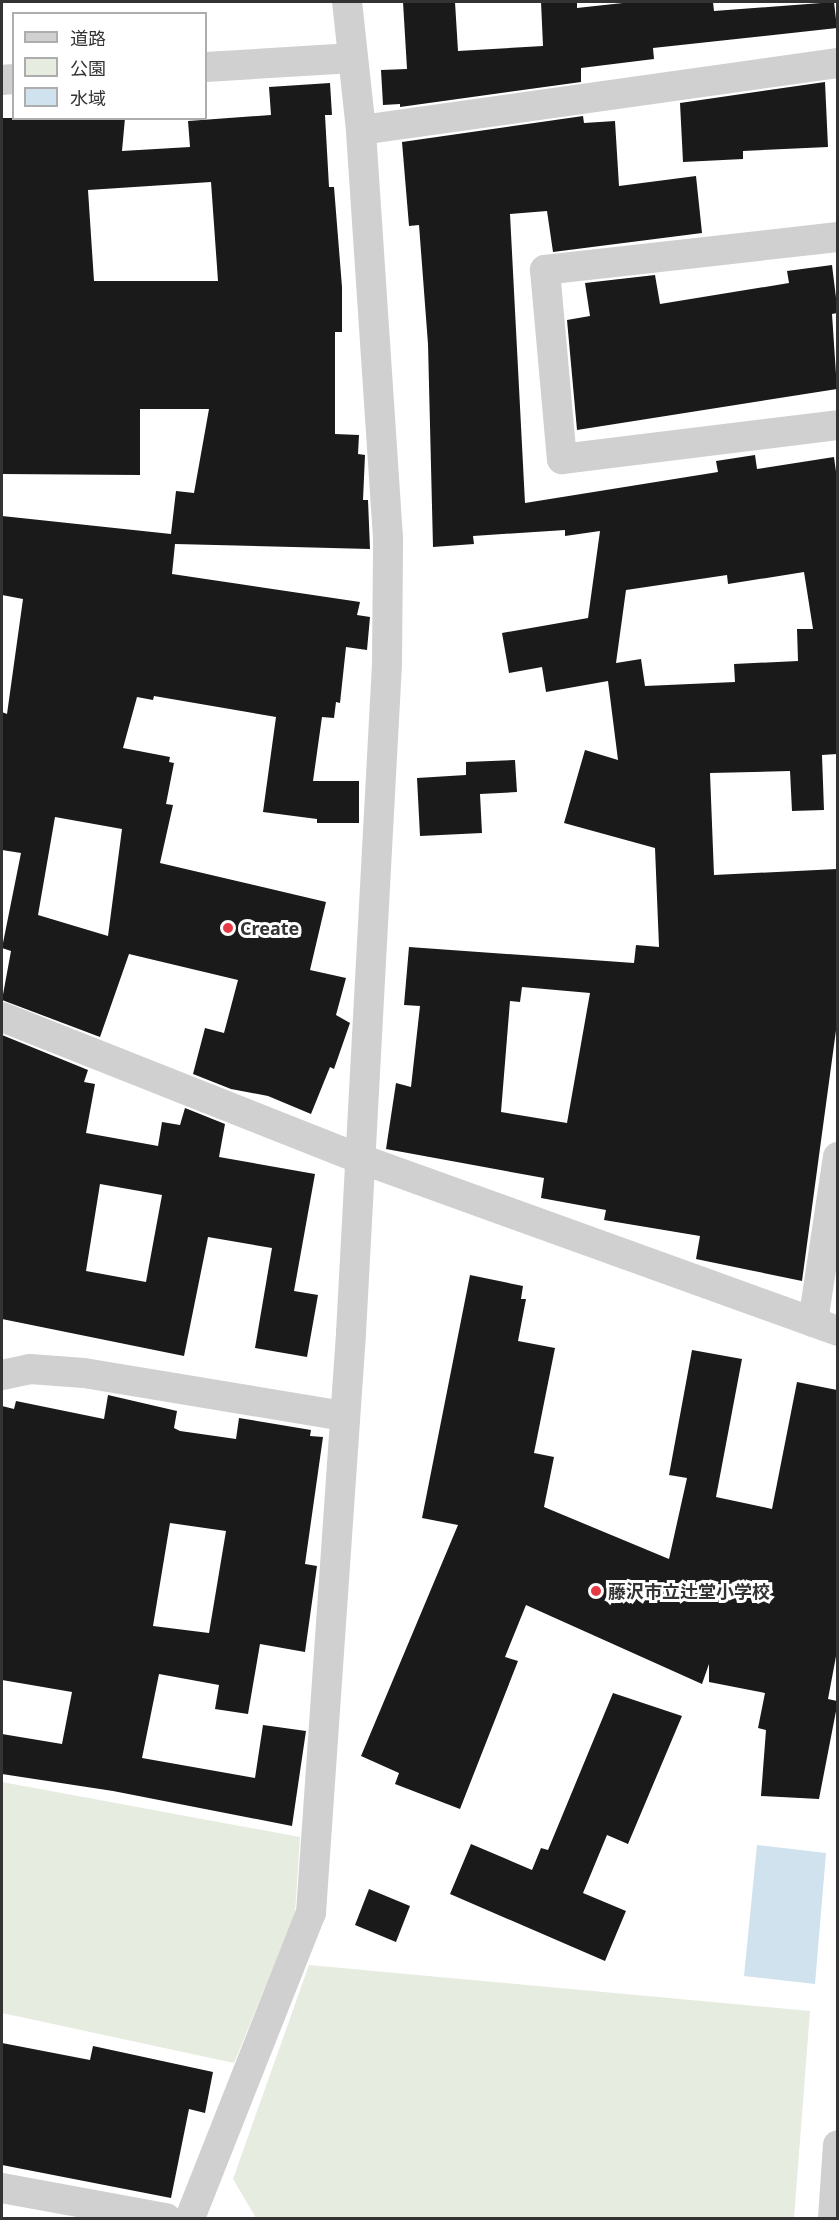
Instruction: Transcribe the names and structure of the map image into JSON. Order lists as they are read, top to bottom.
{
  "places": ["Create", "藤沢市立辻堂小学校"],
  "legend": ["道路", "公園", "水域"]
}
